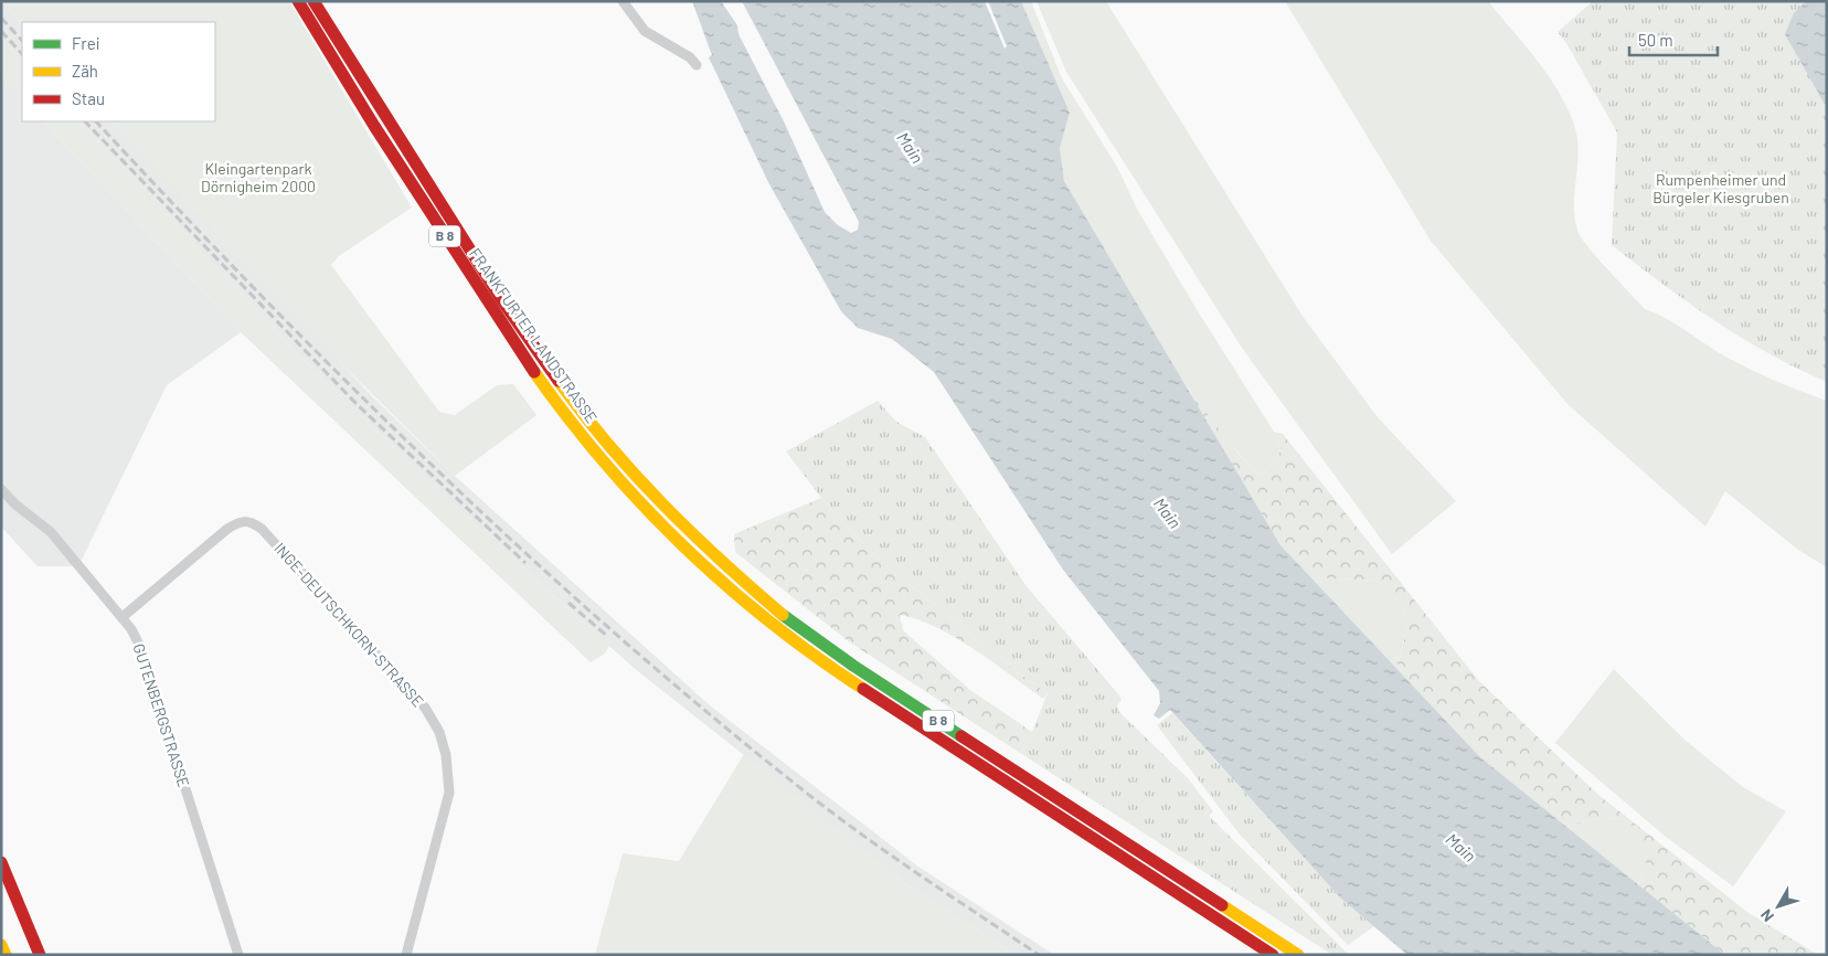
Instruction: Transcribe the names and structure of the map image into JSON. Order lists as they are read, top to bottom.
{
  "streets": {
    "main road": ["B 8", "FRANKFURTER LANDSTRASSE"],
    "street": ["INGE-DEUTSCHKORN-STRASSE", "GUTENBERGSTRASSE"]
  },
  "crossings": [
    ["INGE-DEUTSCHKORN-STRASSE", "GUTENBERGSTRASSE"]
  ],
  "water": ["Main"],
  "parks": ["Kleingartenpark Dörnigheim 2000", "Rumpenheimer und Bürgeler Kiesgruben"],
  "legend": ["Frei", "Zäh", "Stau"],
  "scale_bar": "50 m",
  "north": "bottom left"
}
